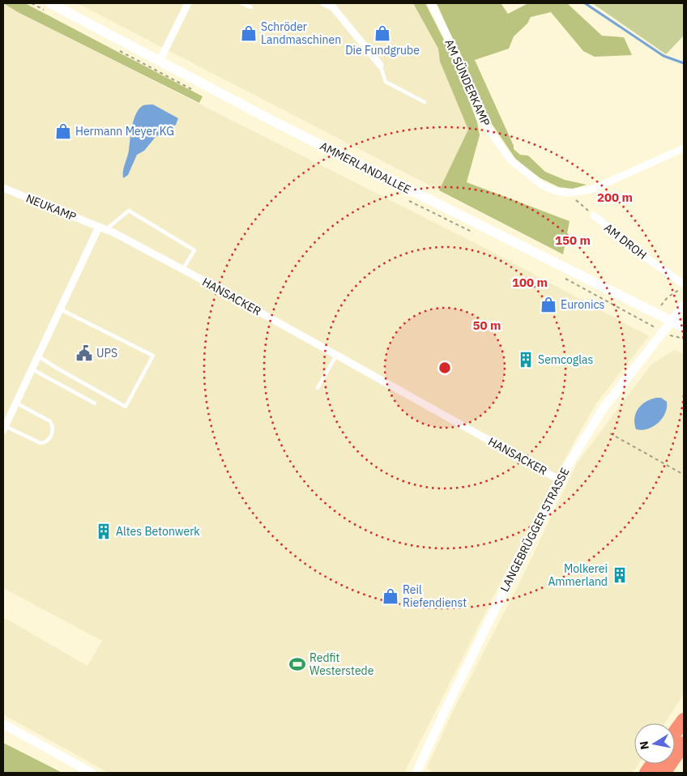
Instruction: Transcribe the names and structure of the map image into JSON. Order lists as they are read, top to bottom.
{
  "streets": {
    "main road": ["AMMERLANDALLEE"],
    "street": [
      "AM SÜNDERKAMP",
      "NEUKAMP",
      "AM DROH",
      "HANSACKER",
      "LANGEBRÜGGER STRASSE"
    ]
  },
  "crossings": [
    ["AM SÜNDERKAMP", "AM DROH"],
    ["AMMERLANDALLEE", "LANGEBRÜGGER STRASSE"],
    ["NEUKAMP", "HANSACKER"],
    ["HANSACKER", "LANGEBRÜGGER STRASSE"]
  ],
  "places": {
    "shop": [
      "Schröder Landmaschinen",
      "Die Fundgrube",
      "Hermann Meyer KG",
      "Euronics",
      "Reil Riefendienst"
    ],
    "public building": ["UPS"],
    "building": ["Semcoglas", "Altes Betonwerk", "Molkerei Ammerland"],
    "sports": ["Redfit Westerstede"]
  },
  "north": "left",
  "rings": [
    "200 m",
    "150 m",
    "100 m",
    "50 m"
  ]
}
